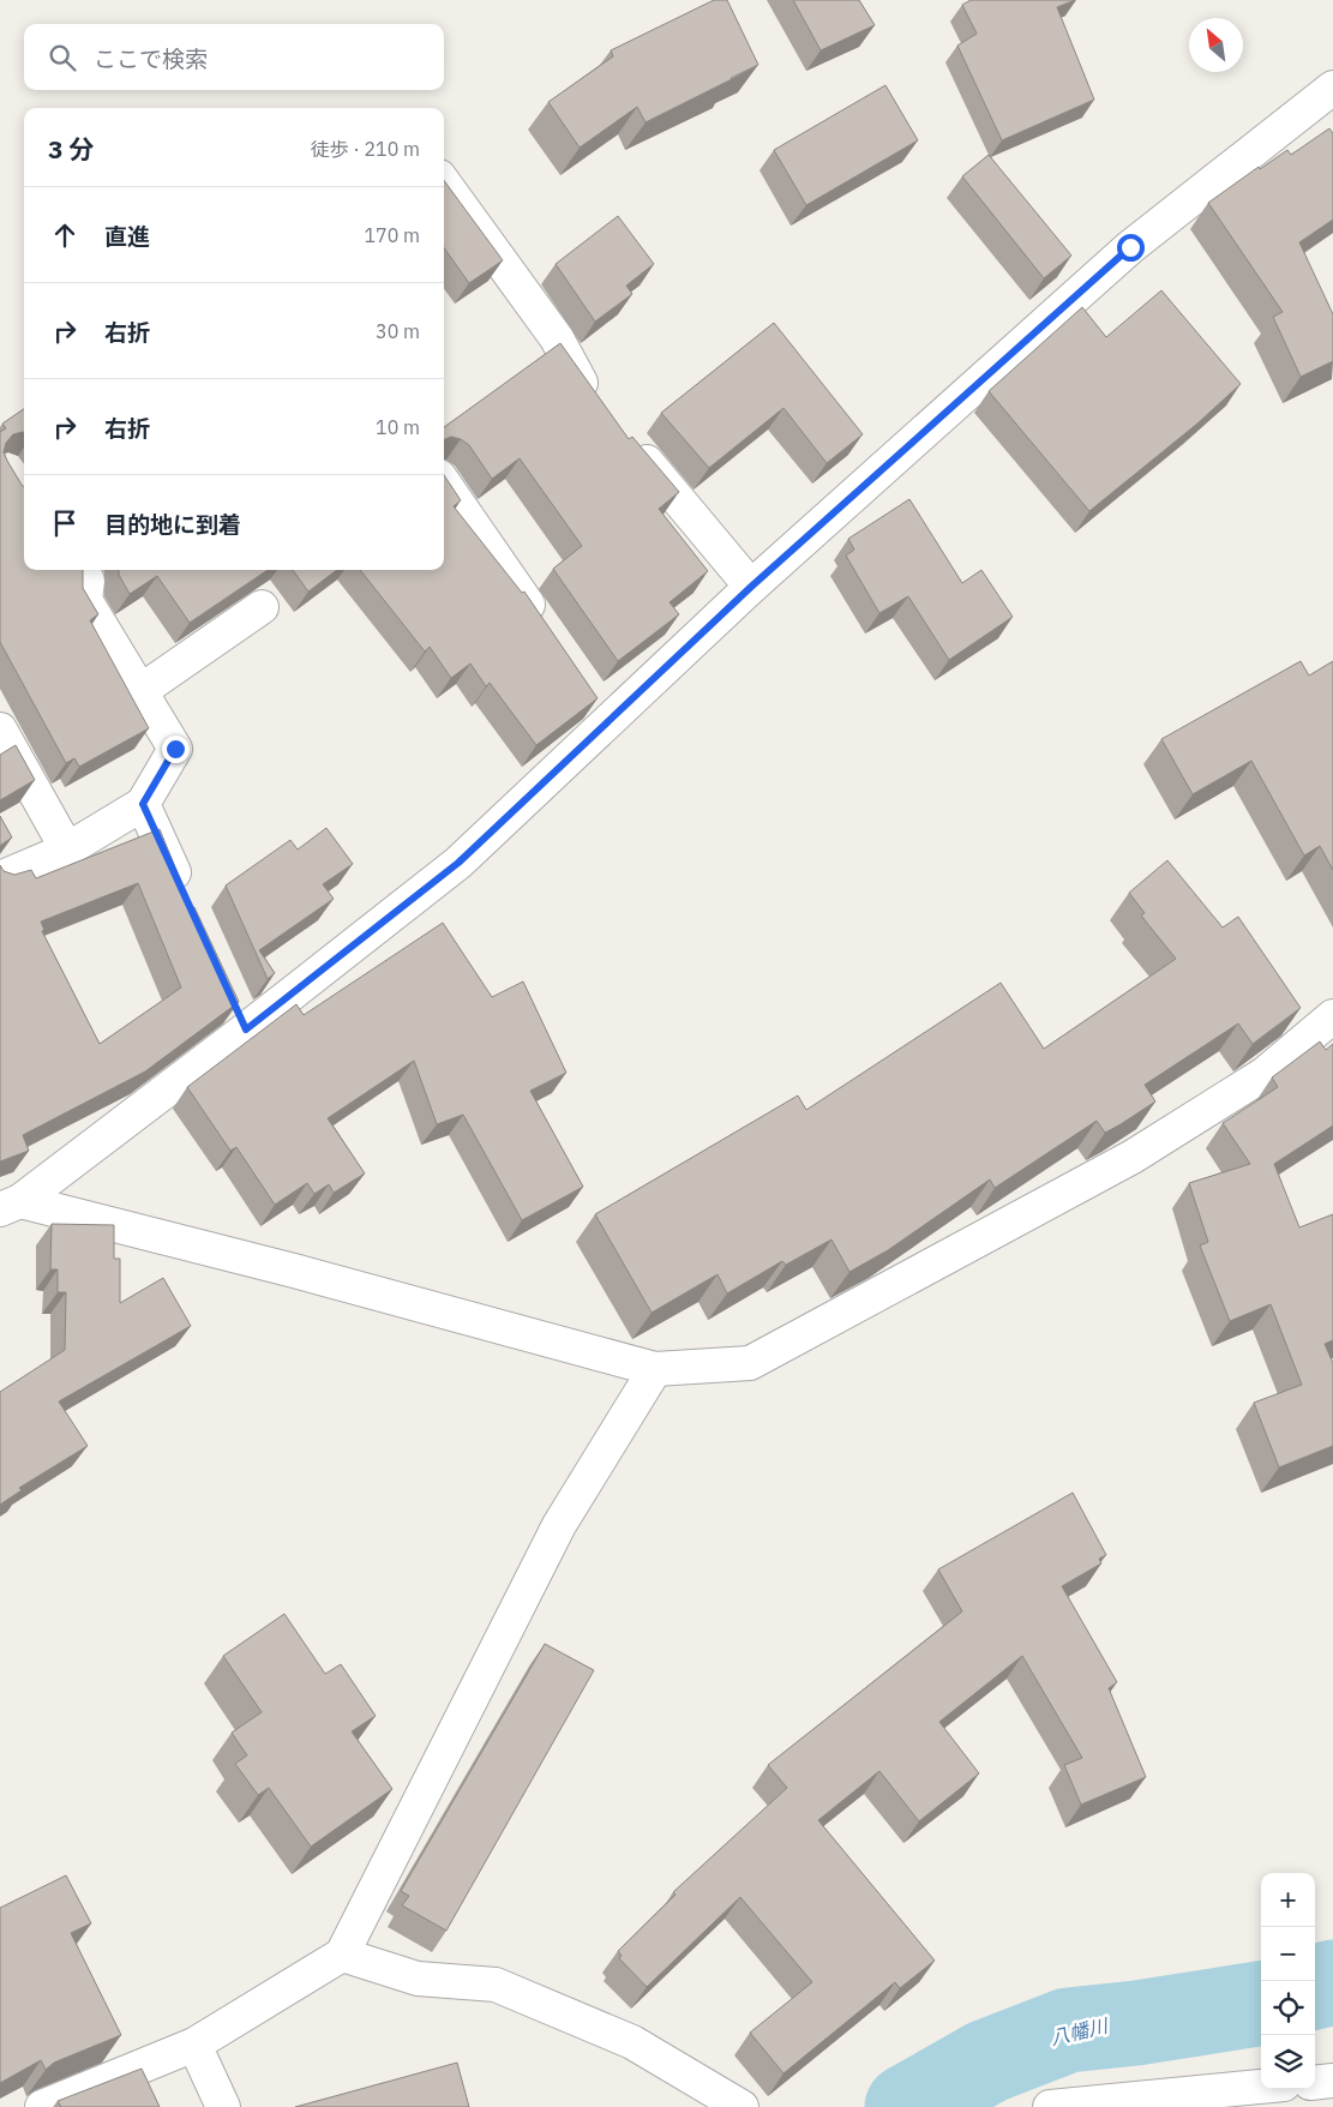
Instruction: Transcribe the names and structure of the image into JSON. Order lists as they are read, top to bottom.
{
  "water": ["八幡川"],
  "north": "top left",
  "page": {
    "search": "ここで検索",
    "heading": ["3 分", "徒歩 · 210 m"],
    "list": [
      ["直進", "170 m"],
      ["右折", "30 m"],
      ["右折", "10 m"],
      "目的地に到着"
    ],
    "map_buttons": ["+", "−"]
  }
}
